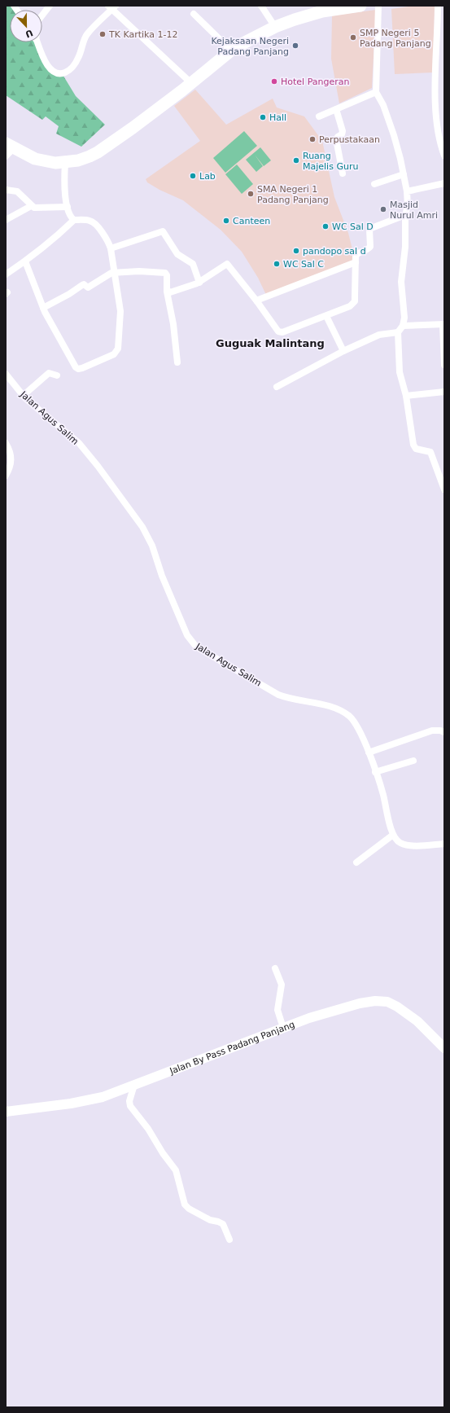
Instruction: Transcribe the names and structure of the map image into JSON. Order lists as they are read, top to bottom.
{
  "streets": {
    "main road": ["Jalan By Pass Padang Panjang"],
    "street": ["Jalan Agus Salim"]
  },
  "districts": ["Guguak Malintang"],
  "places": [
    "TK Kartika 1-12",
    "SMP Negeri 5 Padang Panjang",
    "Kejaksaan Negeri Padang Panjang",
    "Hotel Pangeran",
    "Hall",
    "Perpustakaan",
    "Ruang Majelis Guru",
    "Lab",
    "SMA Negeri 1 Padang Panjang",
    "Masjid Nurul Amri",
    "Canteen",
    "WC Sal D",
    "pandopo sal d",
    "WC Sal C"
  ],
  "north": "bottom"
}
